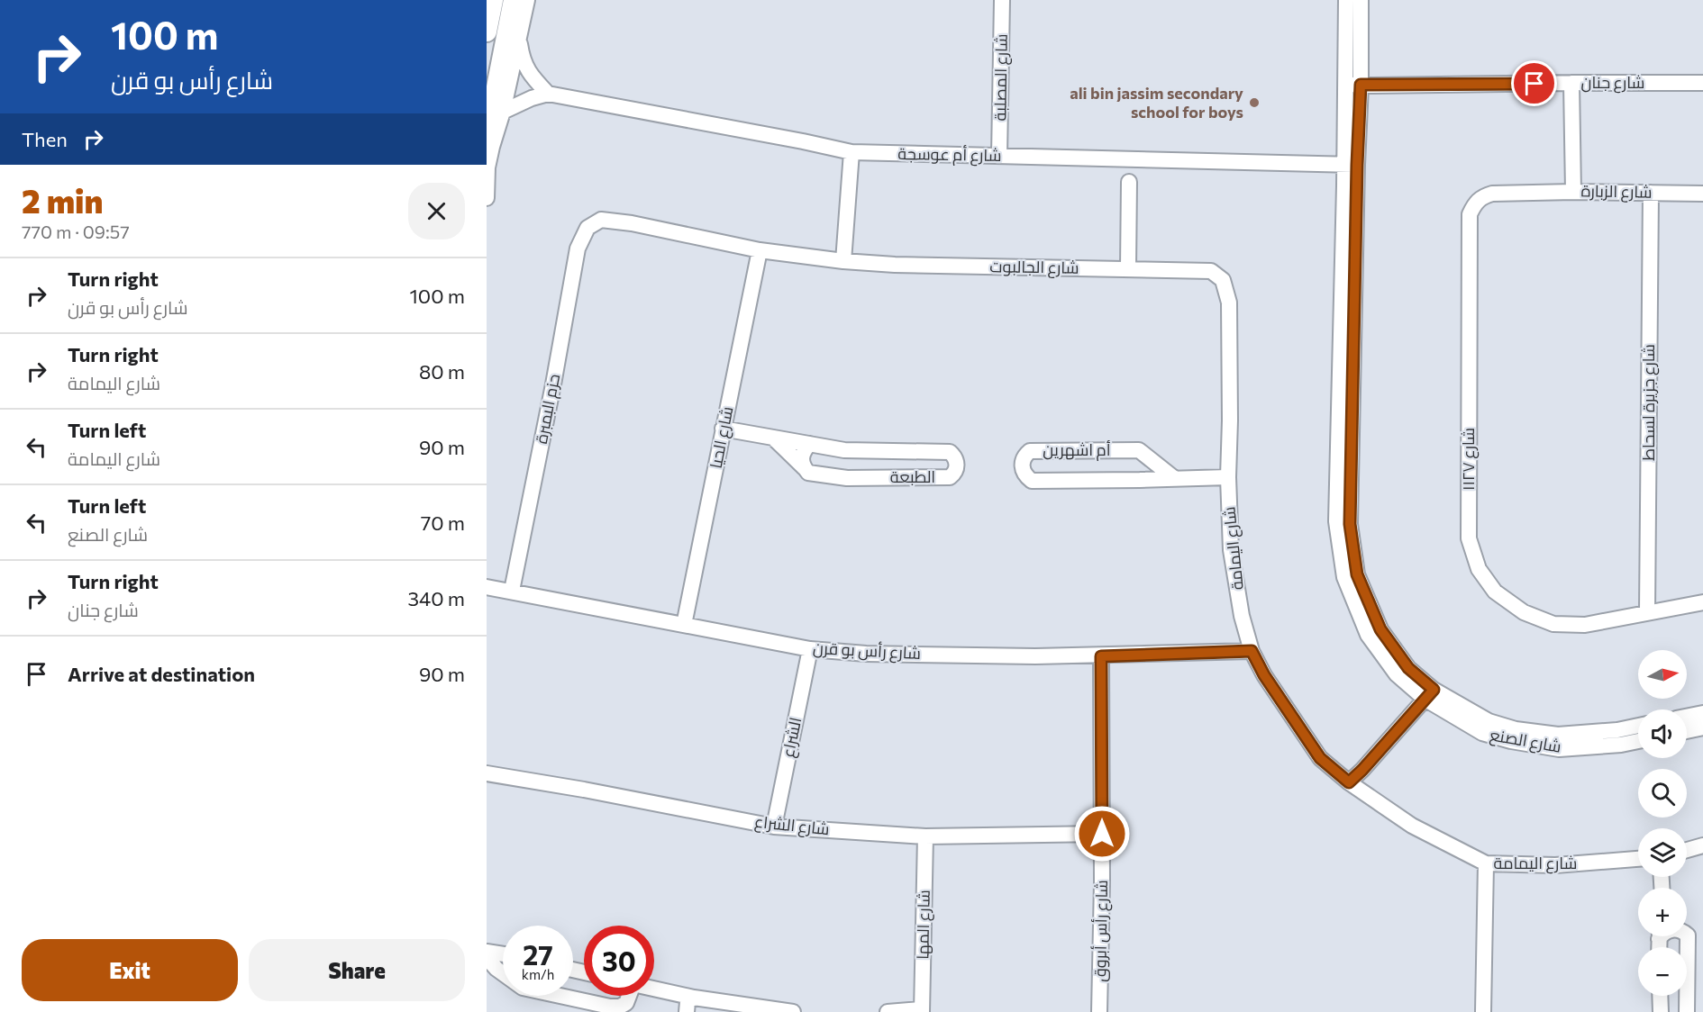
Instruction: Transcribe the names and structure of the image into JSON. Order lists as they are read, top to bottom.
{
  "streets": {
    "street": [
      "شارع المصلبة",
      "شارع جنان",
      "شارع أم عوسجة",
      "شارع الزبارة",
      "شارع الجالبوت",
      "شارع جزيرة لسحاط",
      "حزم البمبرة",
      "شارع الحيا",
      "أم اشهرين",
      "شارع ١١٢٧",
      "الطبعة",
      "شارع اليمامة",
      "شارع رأس بو قرن",
      "الشراع",
      "شارع الصنع",
      "شارع الشراع",
      "شارع المها",
      "شارع رأس أبروق"
    ]
  },
  "crossings": [
    ["شارع المصلبة", "شارع أم عوسجة"],
    ["شارع جنان", "شارع الزبارة"],
    ["شارع جنان", "شارع الصنع"],
    ["شارع أم عوسجة", "شارع الصنع"],
    ["شارع الزبارة", "شارع جزيرة لسحاط"],
    ["شارع الزبارة", "شارع ١١٢٧"],
    ["شارع الجالبوت", "حزم البمبرة"],
    ["شارع الجالبوت", "شارع الحيا"],
    ["شارع الجالبوت", "شارع اليمامة"],
    ["شارع جزيرة لسحاط", "شارع ١١٢٧"],
    ["حزم البمبرة", "شارع رأس بو قرن"],
    ["شارع الحيا", "الطبعة"],
    ["شارع الحيا", "شارع رأس بو قرن"],
    ["أم اشهرين", "شارع اليمامة"],
    ["شارع اليمامة", "شارع رأس بو قرن"],
    ["شارع رأس بو قرن", "الشراع"],
    ["شارع رأس بو قرن", "شارع رأس أبروق"],
    ["الشراع", "شارع الشراع"],
    ["شارع الشراع", "شارع المها"],
    ["شارع الشراع", "شارع رأس أبروق"]
  ],
  "places": ["ali bin jassim secondary school for boys"],
  "north": "right",
  "page": {
    "turn": ["100 m", "شارع رأس بو قرن"],
    "then": "Then",
    "heading": ["2 min", "770 m · 09:57"],
    "list": [
      {
        "name": "Turn right",
        "note": "شارع رأس بو قرن",
        "value": "100 m"
      },
      {
        "name": "Turn right",
        "note": "شارع اليمامة",
        "value": "80 m"
      },
      {
        "name": "Turn left",
        "note": "شارع اليمامة",
        "value": "90 m"
      },
      {
        "name": "Turn left",
        "note": "شارع الصنع",
        "value": "70 m"
      },
      {
        "name": "Turn right",
        "note": "شارع جنان",
        "value": "340 m"
      },
      {
        "name": "Arrive at destination",
        "value": "90 m"
      }
    ],
    "map_buttons": ["+", "−"],
    "speed": "27 km/h",
    "limit": "30",
    "buttons": ["Exit", "Share"]
  }
}
